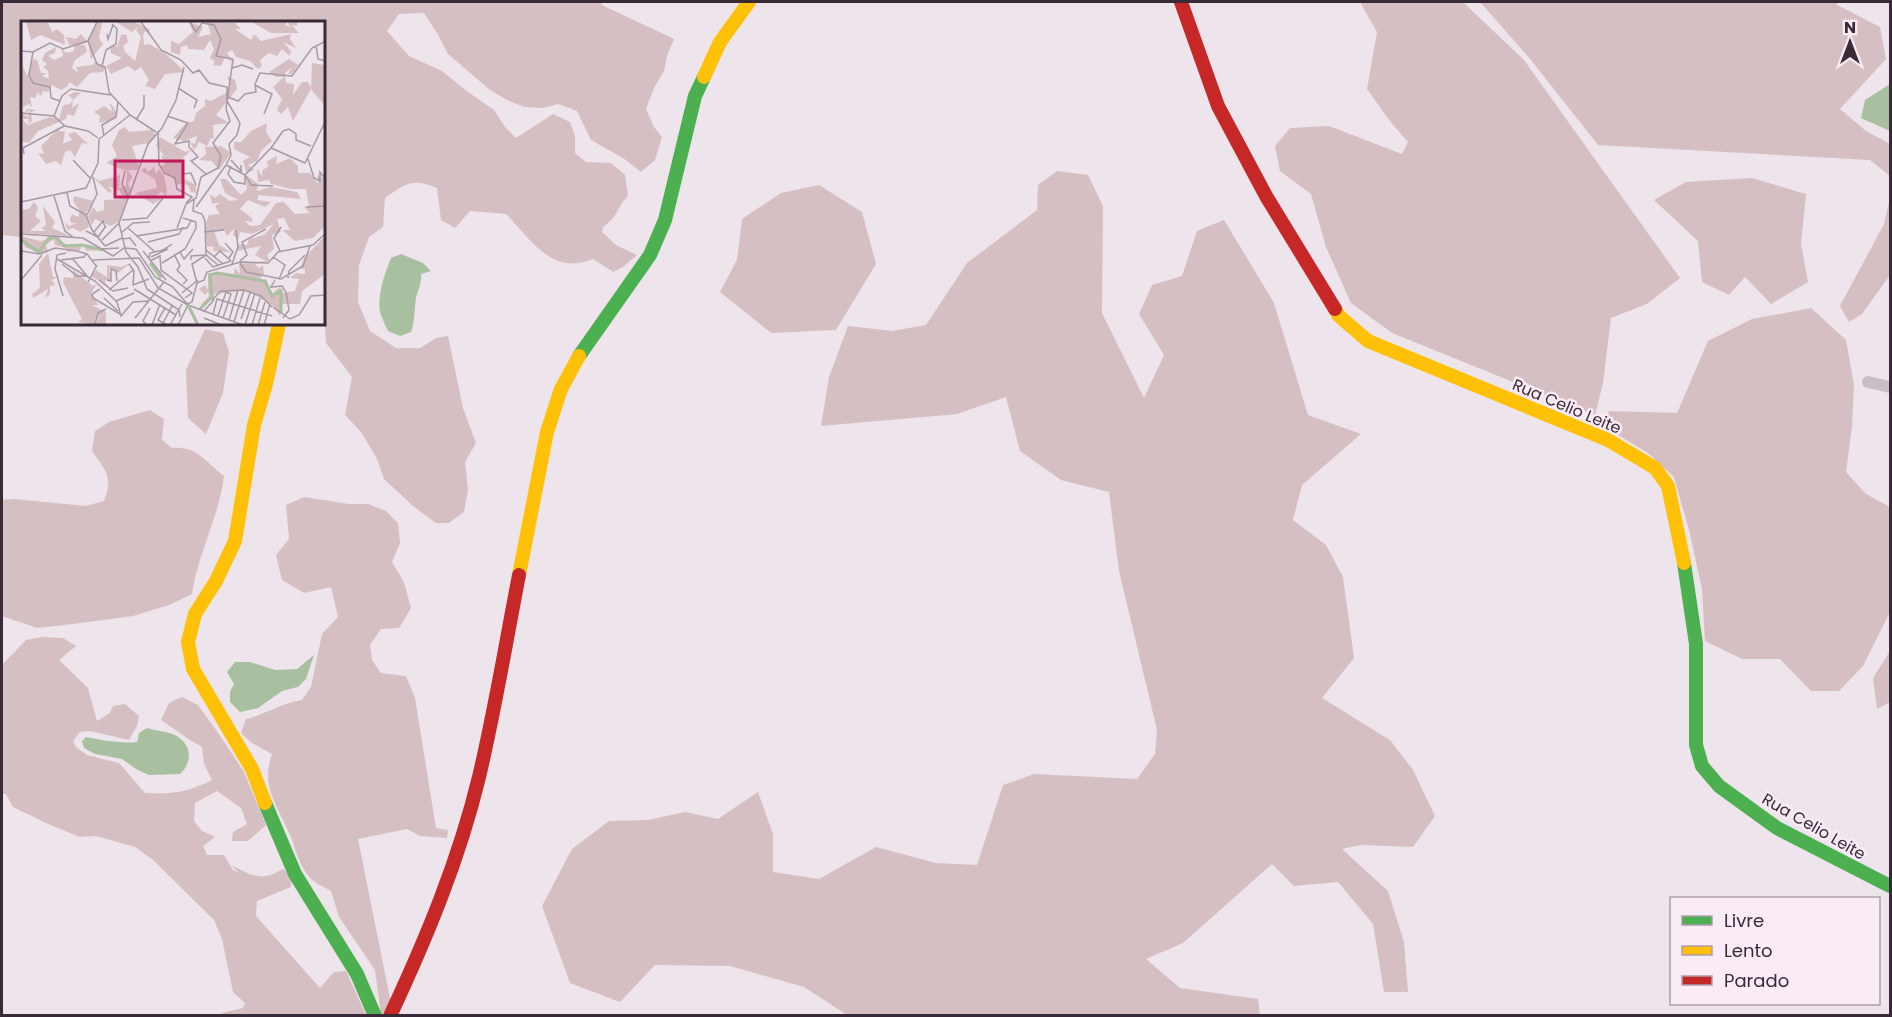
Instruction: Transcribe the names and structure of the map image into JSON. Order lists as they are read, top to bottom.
{
  "streets": {
    "street": ["Rua Celio Leite"]
  },
  "legend": ["Livre", "Lento", "Parado"],
  "north": "top"
}
